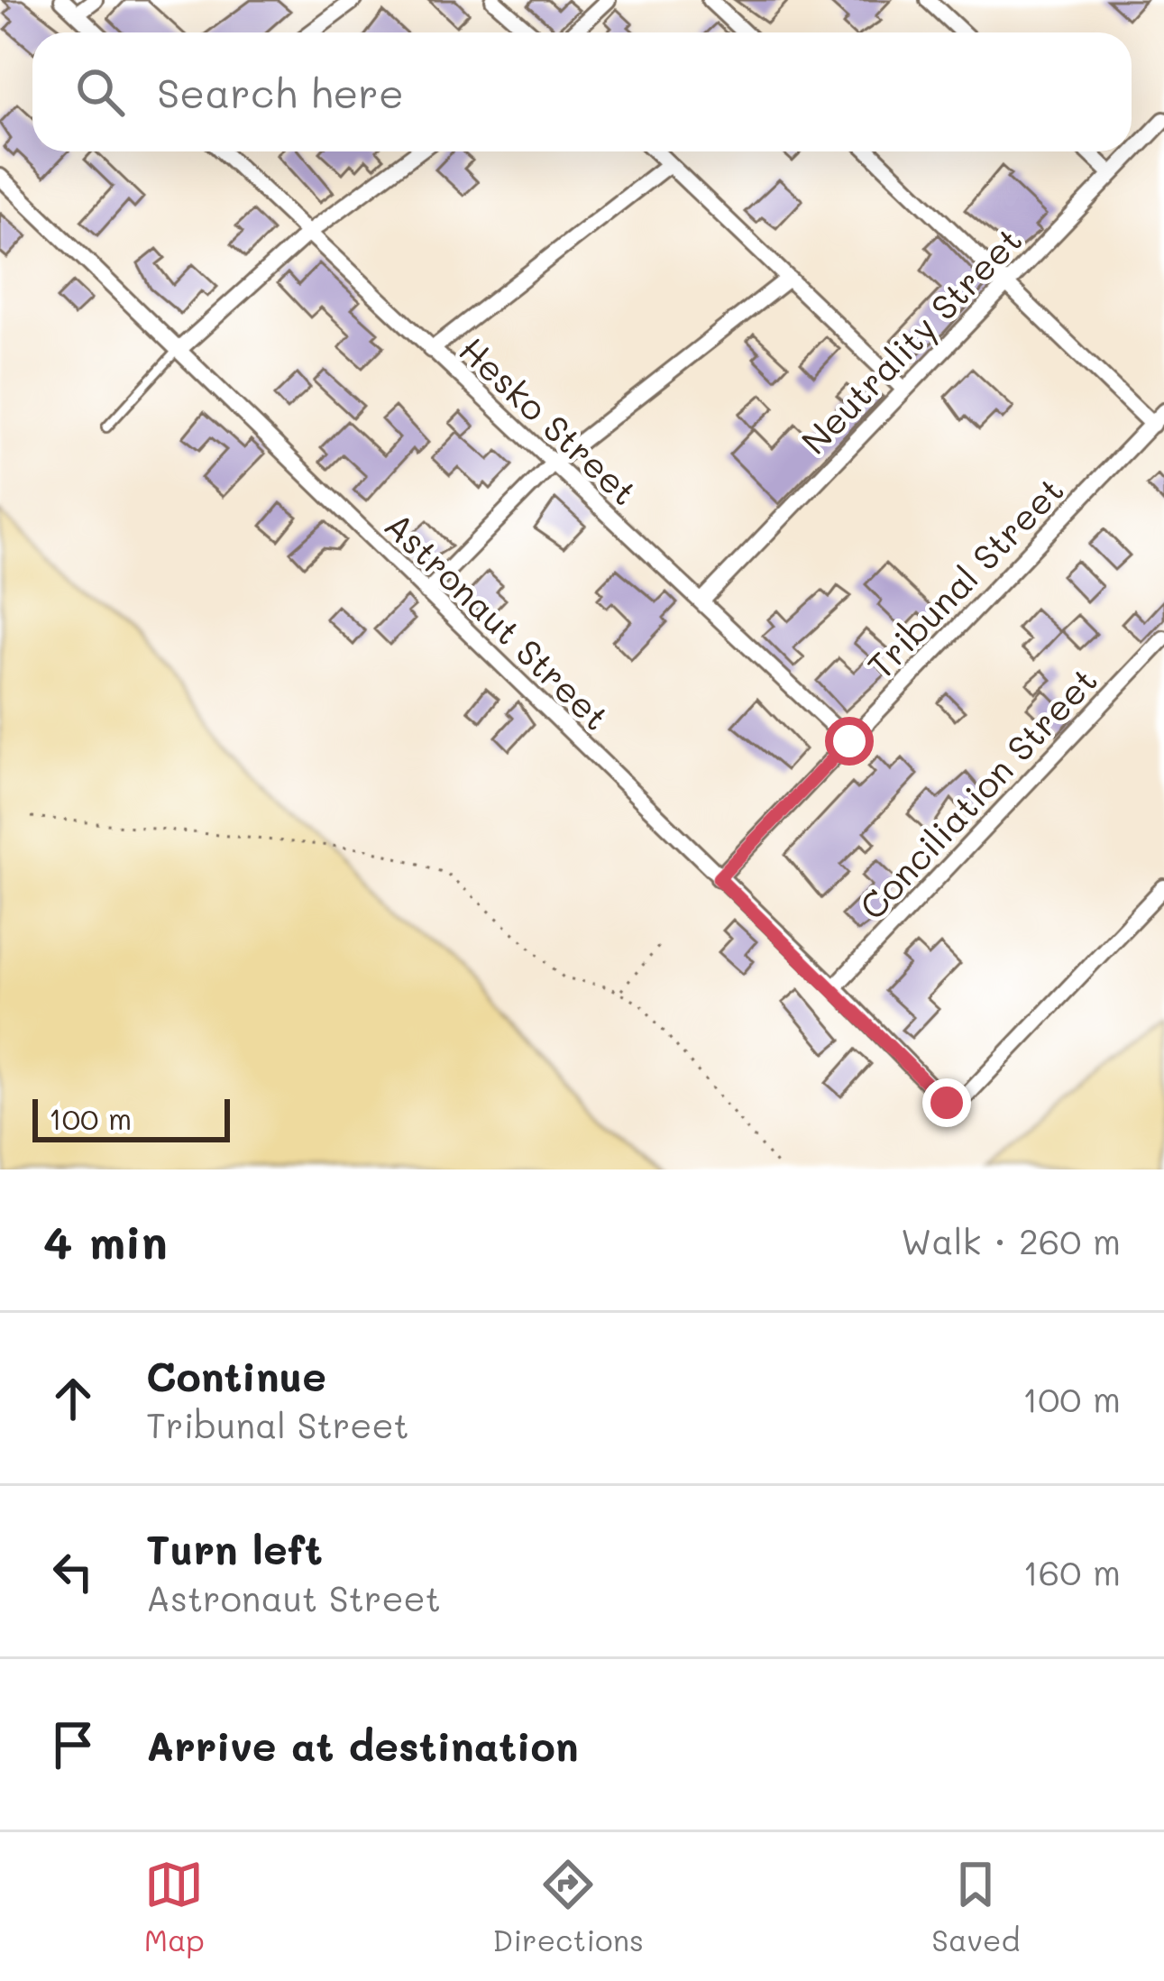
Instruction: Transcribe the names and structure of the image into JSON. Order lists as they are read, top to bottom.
{
  "streets": {
    "street": [
      "Neutrality Street",
      "Hesko Street",
      "Tribunal Street",
      "Astronaut Street",
      "Conciliation Street"
    ]
  },
  "crossings": [
    ["Neutrality Street", "Hesko Street"],
    ["Hesko Street", "Tribunal Street"],
    ["Tribunal Street", "Astronaut Street"],
    ["Astronaut Street", "Conciliation Street"]
  ],
  "scale_bar": "100 m",
  "page": {
    "search": "Search here",
    "scale": "100 m",
    "heading": ["4 min", "Walk · 260 m"],
    "list": [
      ["Continue", "Tribunal Street", "100 m"],
      ["Turn left", "Astronaut Street", "160 m"],
      "Arrive at destination"
    ],
    "nav": ["Map", "Directions", "Saved"]
  }
}
